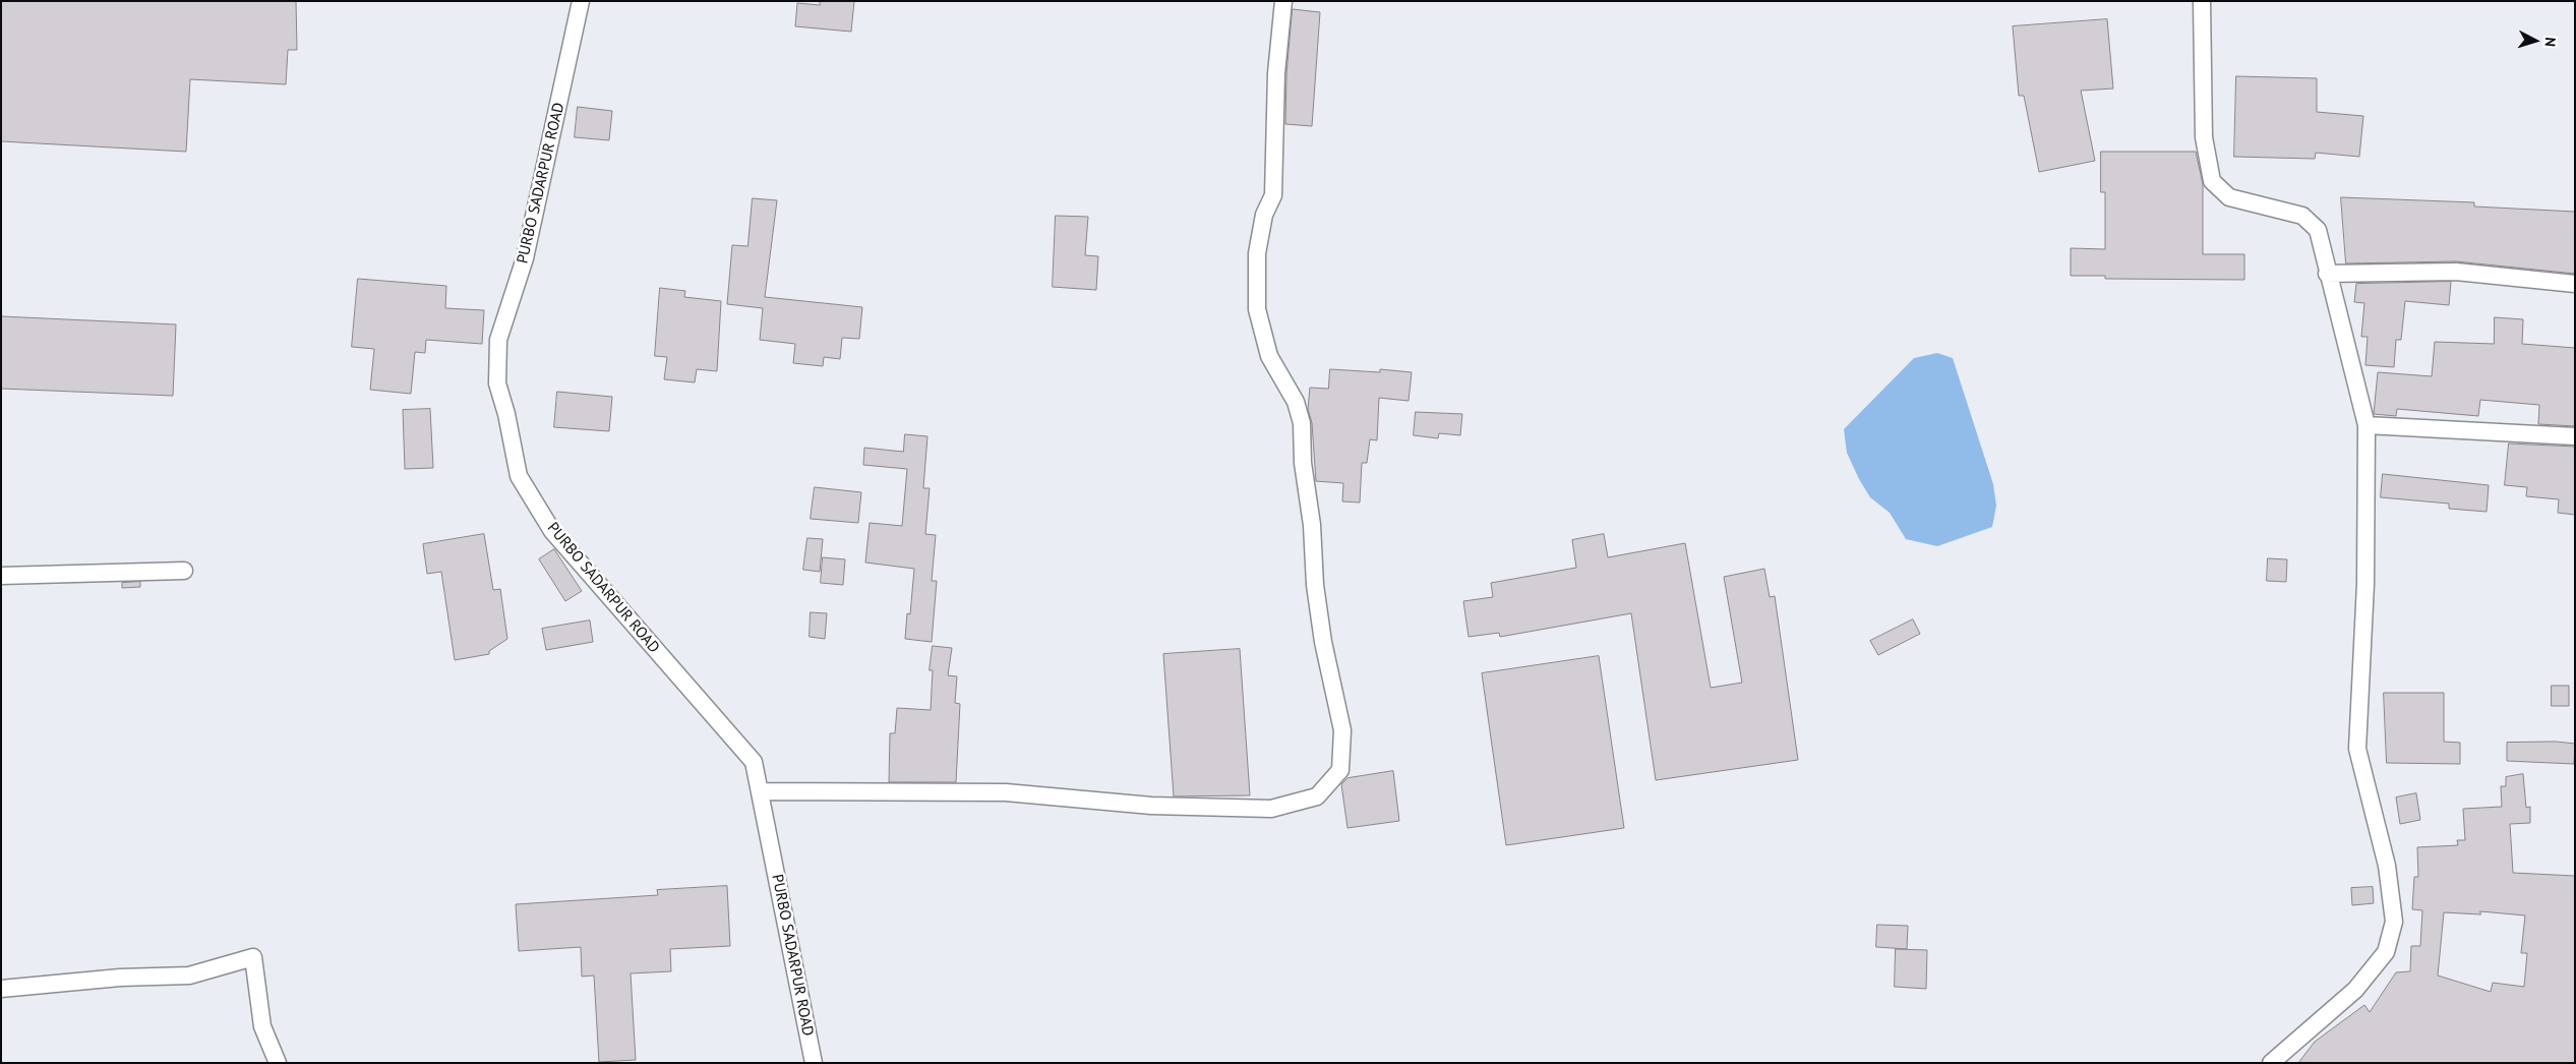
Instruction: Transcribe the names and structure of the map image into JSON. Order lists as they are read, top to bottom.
{
  "streets": {
    "street": ["PURBO SADARPUR ROAD"]
  },
  "north": "right"
}
